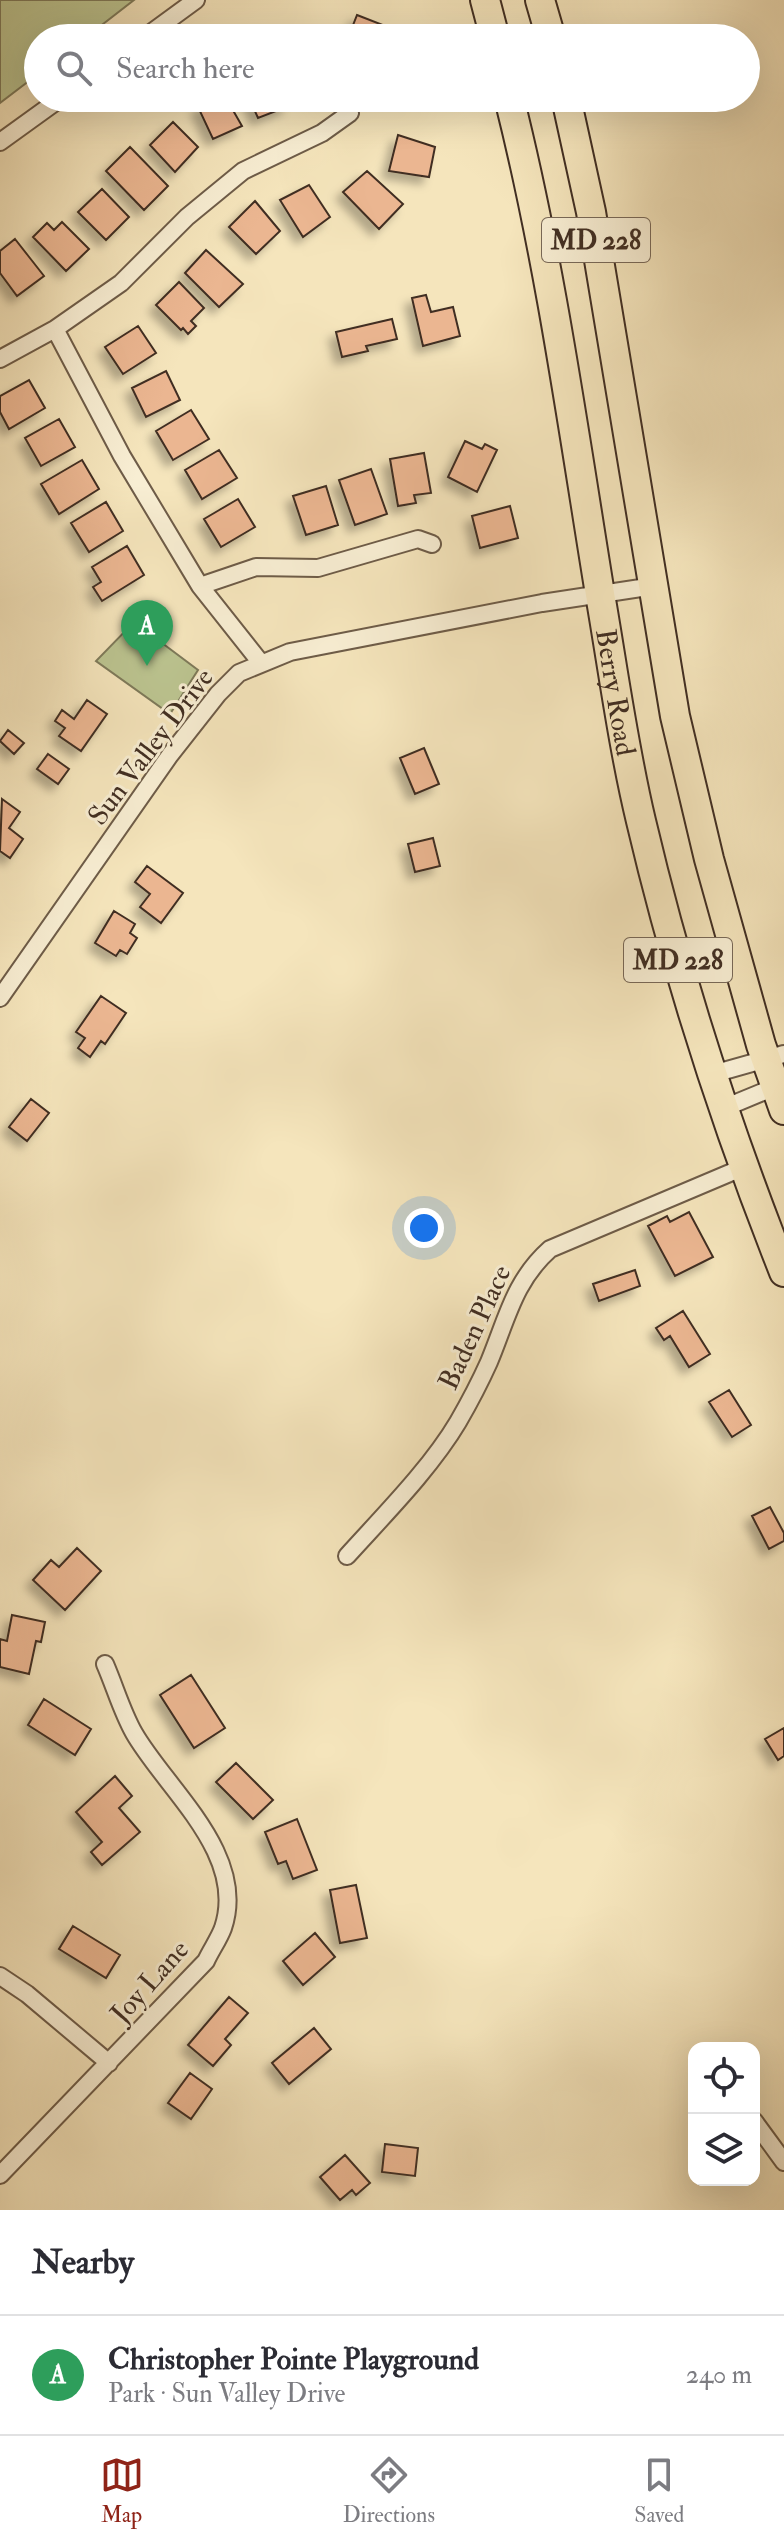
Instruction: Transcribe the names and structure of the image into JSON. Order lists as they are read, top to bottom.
{
  "streets": {
    "highway": ["MD 228", "Berry Road"],
    "street": ["Sun Valley Drive", "Baden Place", "Joy Lane"]
  },
  "crossings": [
    ["Berry Road", "Sun Valley Drive"],
    ["Berry Road", "Baden Place"]
  ],
  "page": {
    "search": "Search here",
    "pins": "A",
    "heading": "Nearby",
    "list": [
      {
        "mark": "A",
        "name": "Christopher Pointe Playground",
        "note": "Park · Sun Valley Drive",
        "value": "240 m"
      }
    ],
    "nav": ["Map", "Directions", "Saved"]
  }
}
